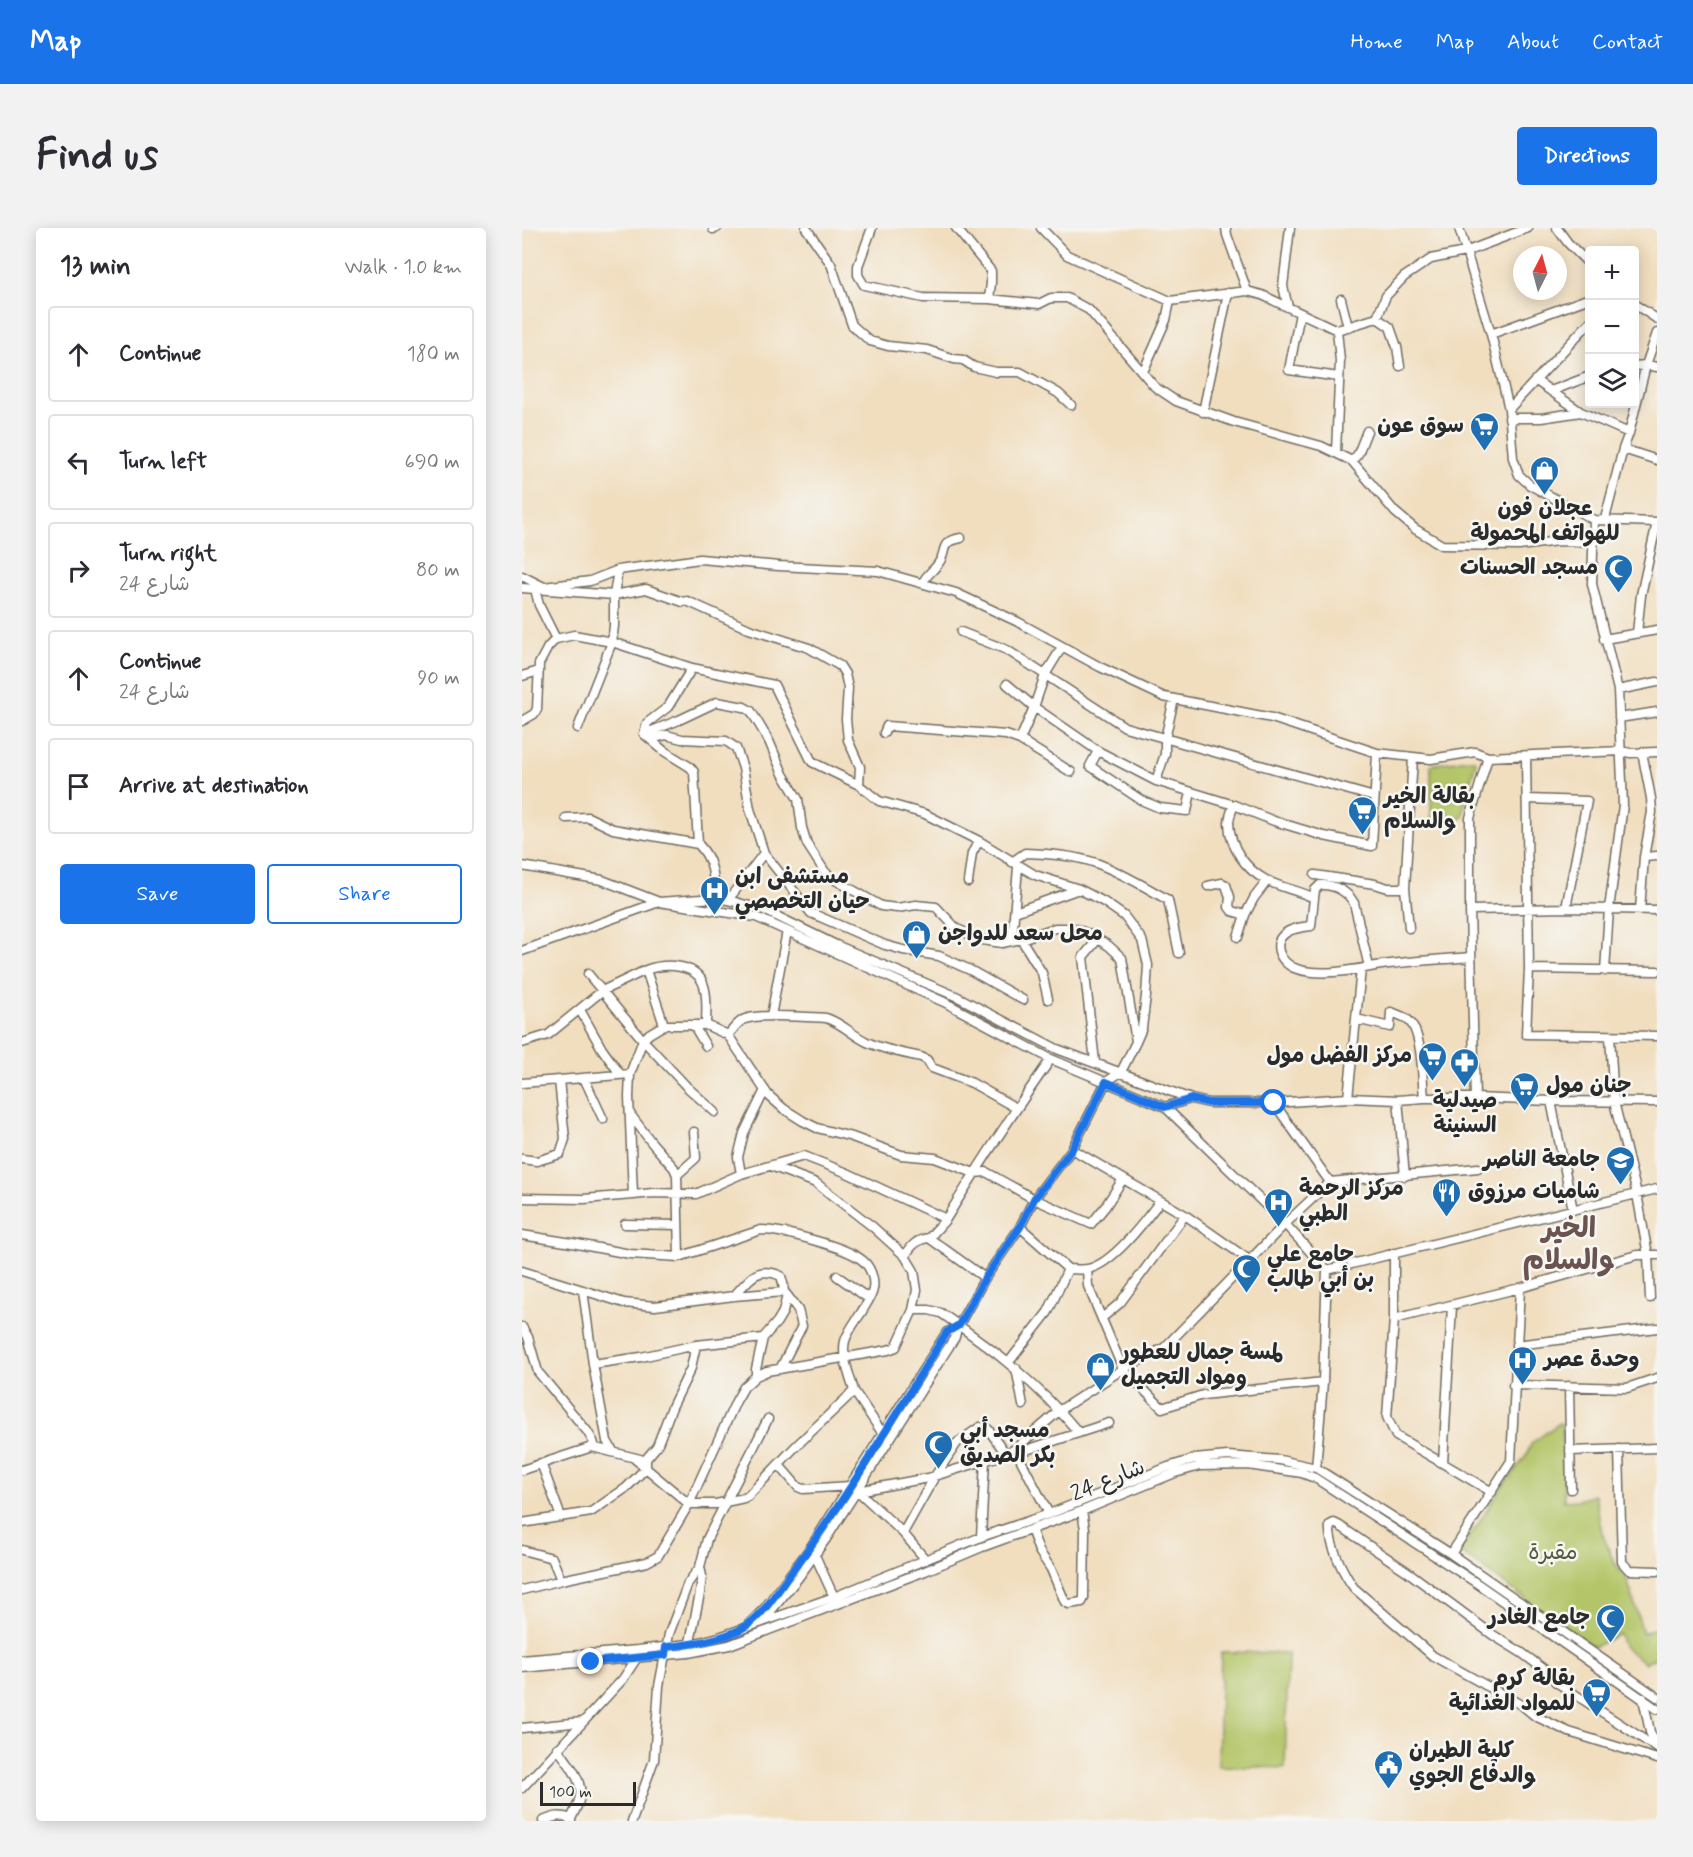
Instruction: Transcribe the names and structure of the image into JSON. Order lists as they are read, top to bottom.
{
  "streets": {
    "street": ["شارع 24"]
  },
  "districts": ["الخير والسلام"],
  "parks": ["مقبرة"],
  "places": {
    "supermarket": [
      "سوق عون",
      "بقالة الخير والسلام",
      "مركز الفضل مول",
      "جنان مول",
      "بقالة كرم للمواد الغذائية"
    ],
    "shop": ["عجلان فون للهواتف المحمولة", "محل سعد للدواجن", "لمسة جمال للعطور ومواد التجميل"],
    "mosque": [
      "مسجد الحسنات",
      "جامع علي بن أبي طالب",
      "مسجد أبي بكر الصديق",
      "جامع الغادر"
    ],
    "hospital": ["مستشفى ابن حيان التخصصي", "مركز الرحمة الطبي", "وحدة عصر"],
    "pharmacy": ["صيدلية السنينة"],
    "school or university": ["جامعة الناصر"],
    "restaurant": ["شاميات مرزوق"],
    "public building": ["كلية الطيران والدفاع الجوي"]
  },
  "scale_bar": "100 m",
  "north": "top",
  "page": {
    "header": "Map",
    "nav": [
      "Home",
      "Map",
      "About",
      "Contact"
    ],
    "buttons": [
      "Directions",
      ["Save", "Share"]
    ],
    "title": "Find us",
    "heading": ["13 min", "Walk · 1.0 km"],
    "map_buttons": ["+", "−"],
    "list": [
      ["Continue", "180 m"],
      ["Turn left", "690 m"],
      ["Turn right", "شارع 24", "80 m"],
      ["Continue", "شارع 24", "90 m"],
      "Arrive at destination"
    ],
    "scale": "100 m"
  }
}
